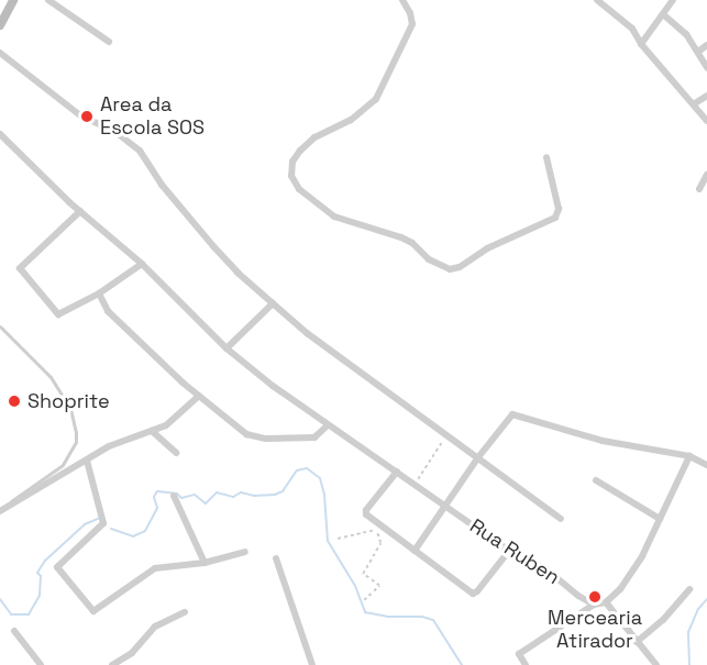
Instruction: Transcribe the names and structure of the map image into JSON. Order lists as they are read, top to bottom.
{
  "streets": {
    "street": ["Rua Ruben"]
  },
  "places": ["Area da Escola SOS", "Shoprite", "Mercearia Atirador"]
}
